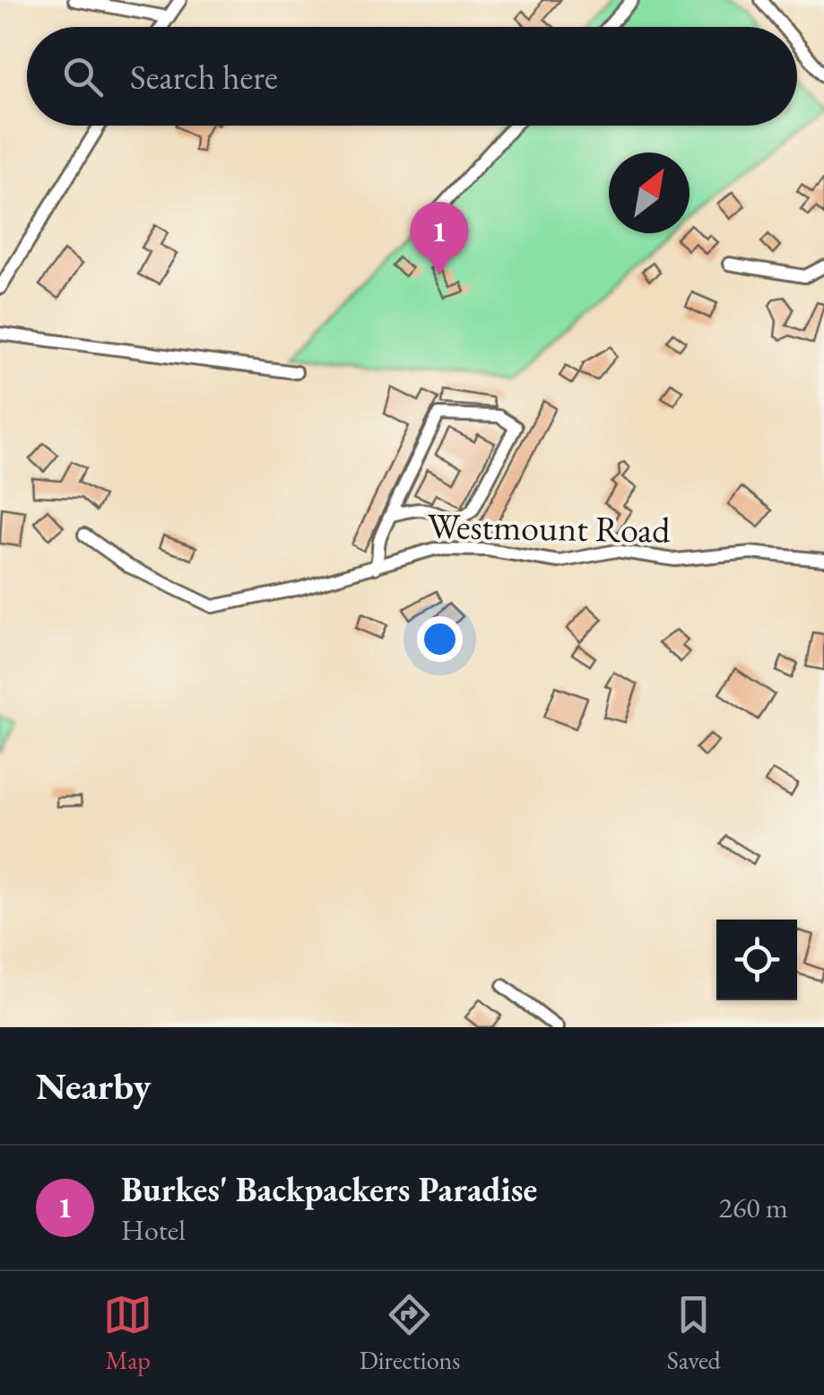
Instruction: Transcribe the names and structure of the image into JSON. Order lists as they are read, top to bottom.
{
  "streets": {
    "street": ["Westmount Road"]
  },
  "north": "top right",
  "page": {
    "search": "Search here",
    "pins": "1",
    "heading": "Nearby",
    "list": [
      {
        "mark": "1",
        "name": "Burkes' Backpackers Paradise",
        "note": "Hotel",
        "value": "260 m"
      }
    ],
    "nav": ["Map", "Directions", "Saved"]
  }
}
